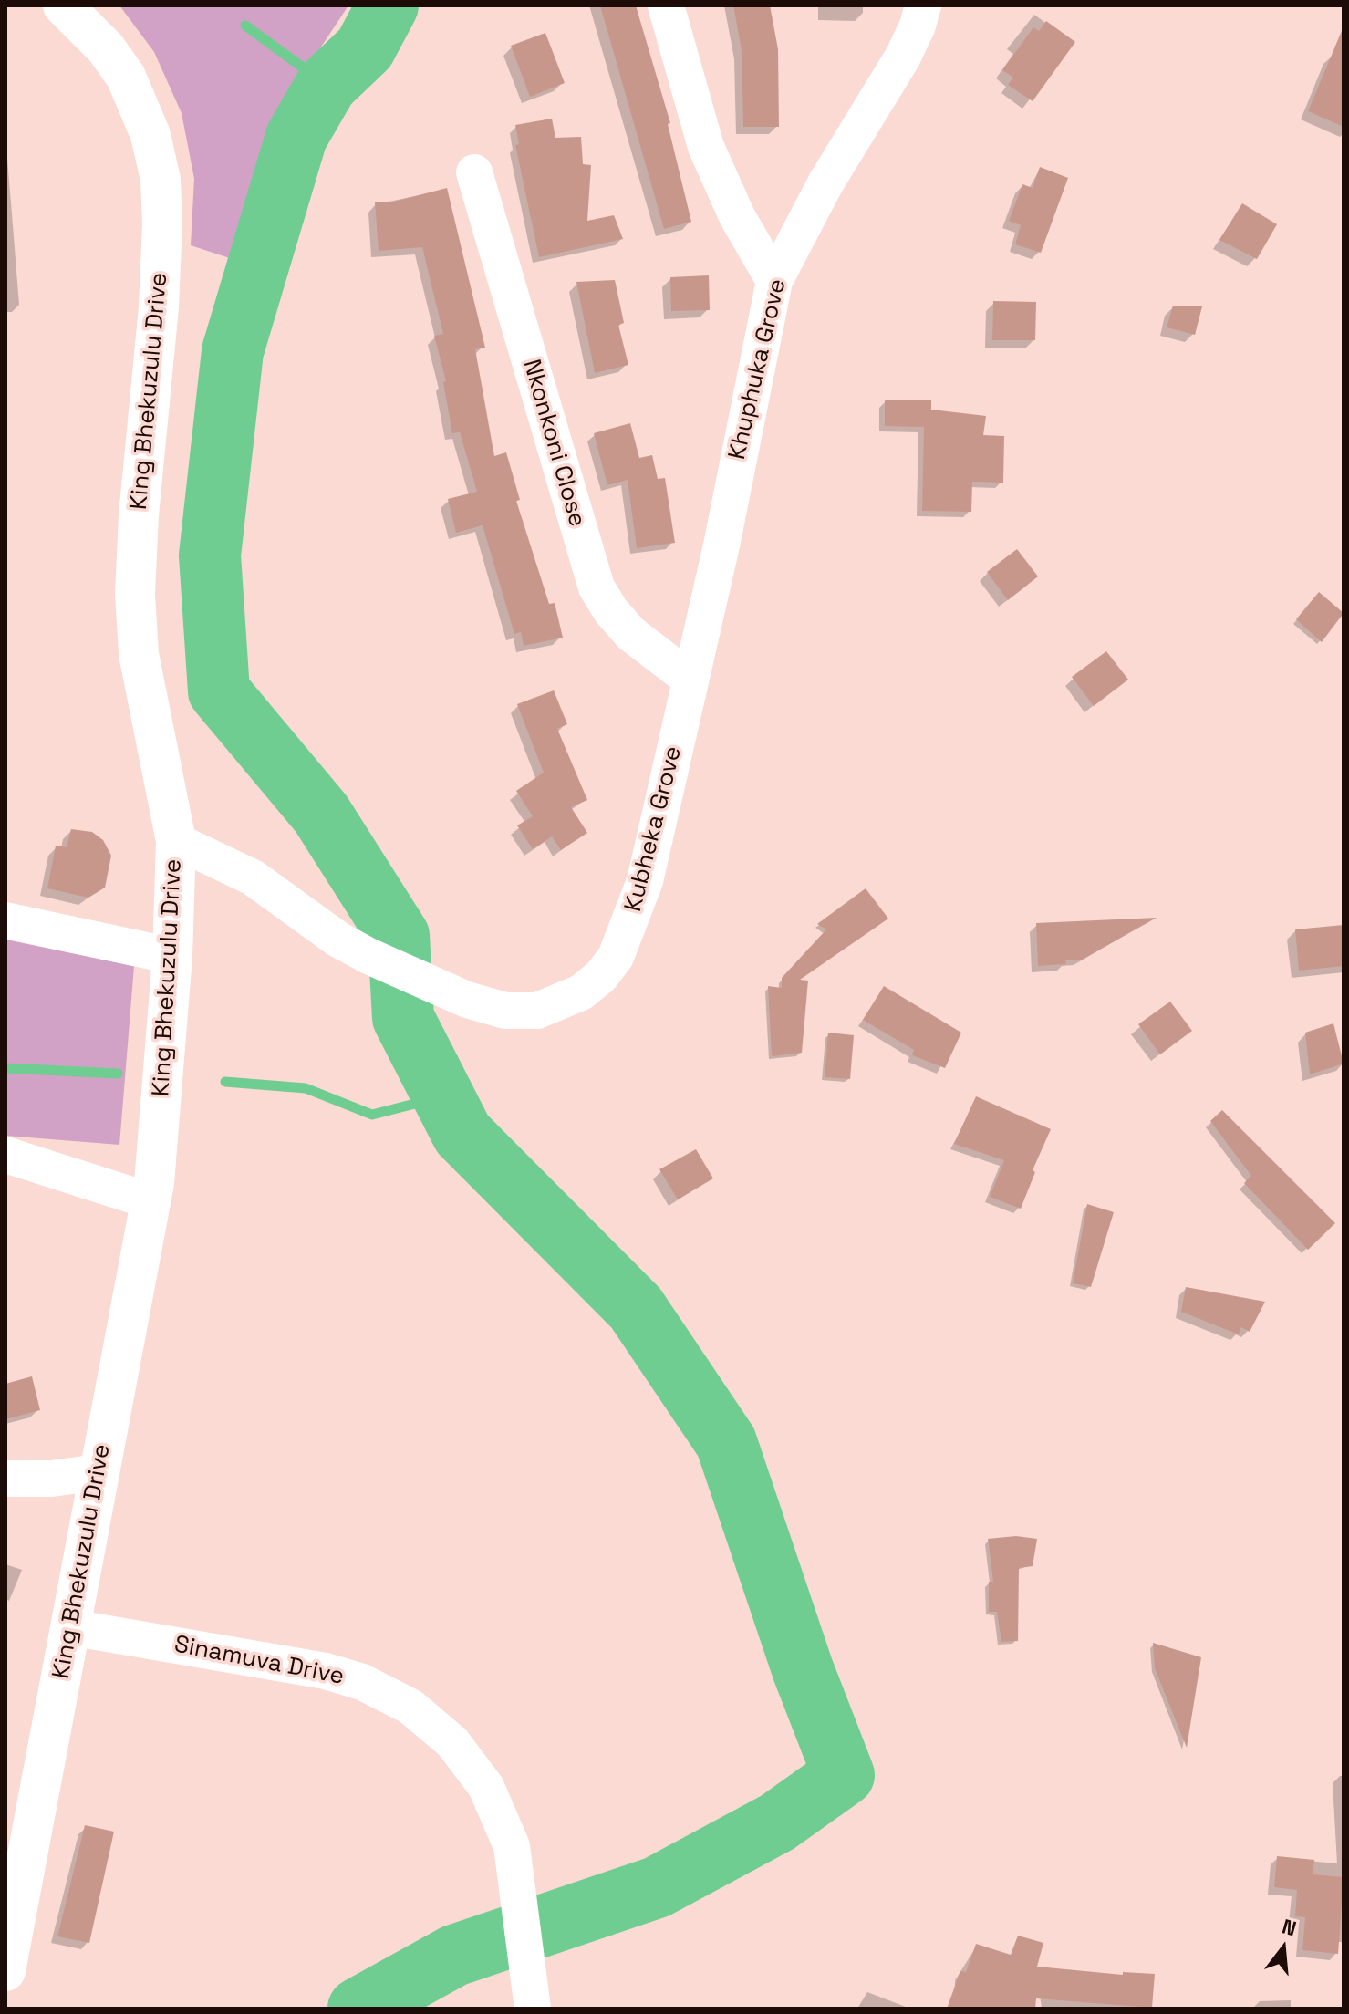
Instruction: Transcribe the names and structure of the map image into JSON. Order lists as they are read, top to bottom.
{
  "streets": {
    "street": [
      "Khuphuka Grove",
      "King Bhekuzulu Drive",
      "Nkonkoni Close",
      "Kubheka Grove",
      "Sinamuva Drive"
    ]
  },
  "crossings": [
    ["Khuphuka Grove", "Nkonkoni Close"],
    ["Khuphuka Grove", "Kubheka Grove"],
    ["King Bhekuzulu Drive", "Kubheka Grove"],
    ["King Bhekuzulu Drive", "Sinamuva Drive"],
    ["Nkonkoni Close", "Kubheka Grove"]
  ],
  "north": "top"
}
